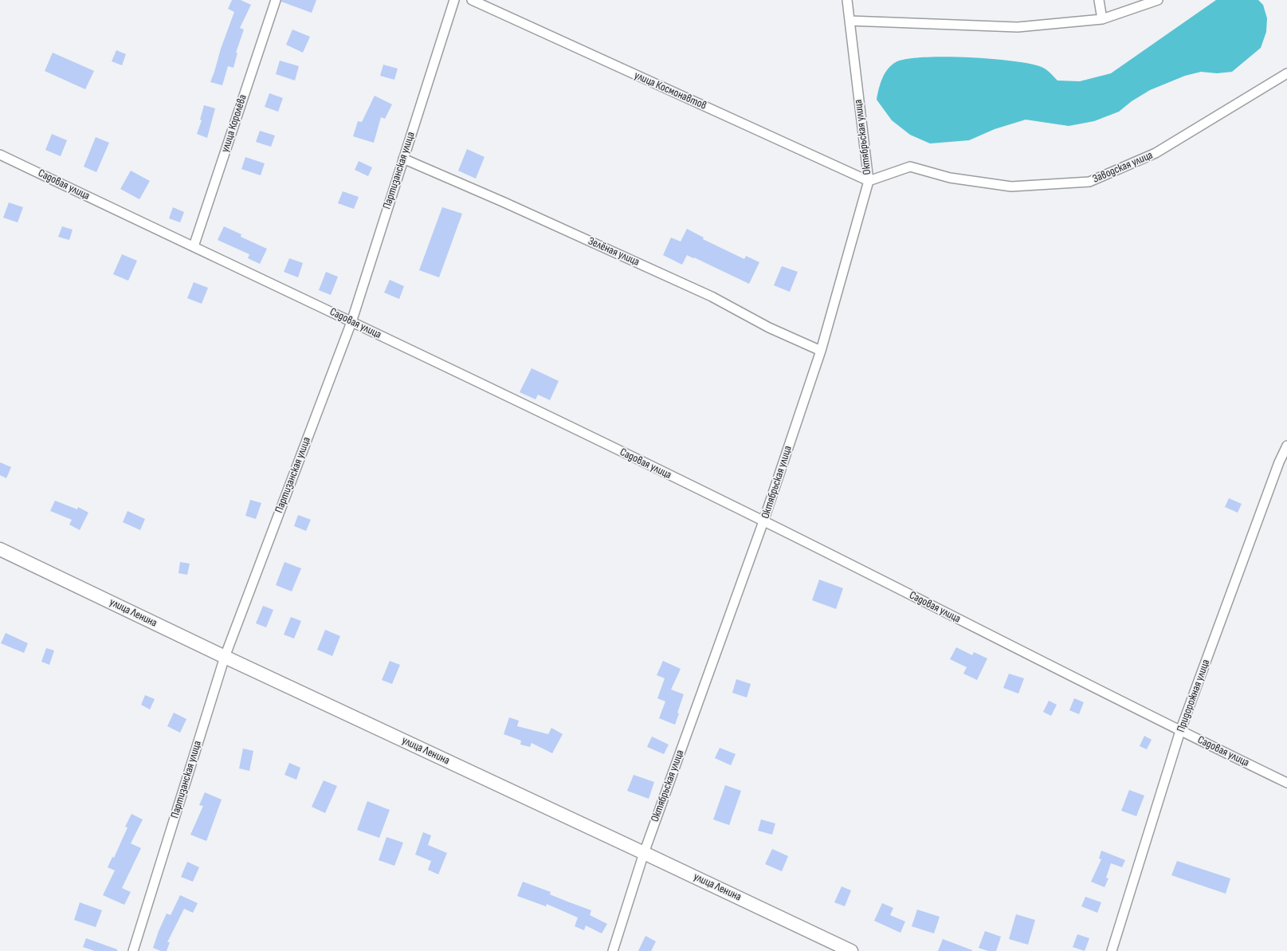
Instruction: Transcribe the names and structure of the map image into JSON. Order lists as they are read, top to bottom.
{
  "streets": {
    "street": [
      "улица Космонавтов",
      "улица Королёва",
      "Октябрьская улица",
      "Заводская улица",
      "Партизанская улица",
      "Садовая улица",
      "Зелёная улица",
      "улица Ленина",
      "Придорожная улица"
    ]
  },
  "crossings": [
    ["улица Космонавтов", "Октябрьская улица"],
    ["улица Космонавтов", "Заводская улица"],
    ["улица Королёва", "Садовая улица"],
    ["Октябрьская улица", "Заводская улица"],
    ["Октябрьская улица", "Садовая улица"],
    ["Октябрьская улица", "Зелёная улица"],
    ["Октябрьская улица", "улица Ленина"],
    ["Партизанская улица", "Садовая улица"],
    ["Партизанская улица", "Зелёная улица"],
    ["Партизанская улица", "улица Ленина"],
    ["Садовая улица", "Придорожная улица"]
  ]
}
